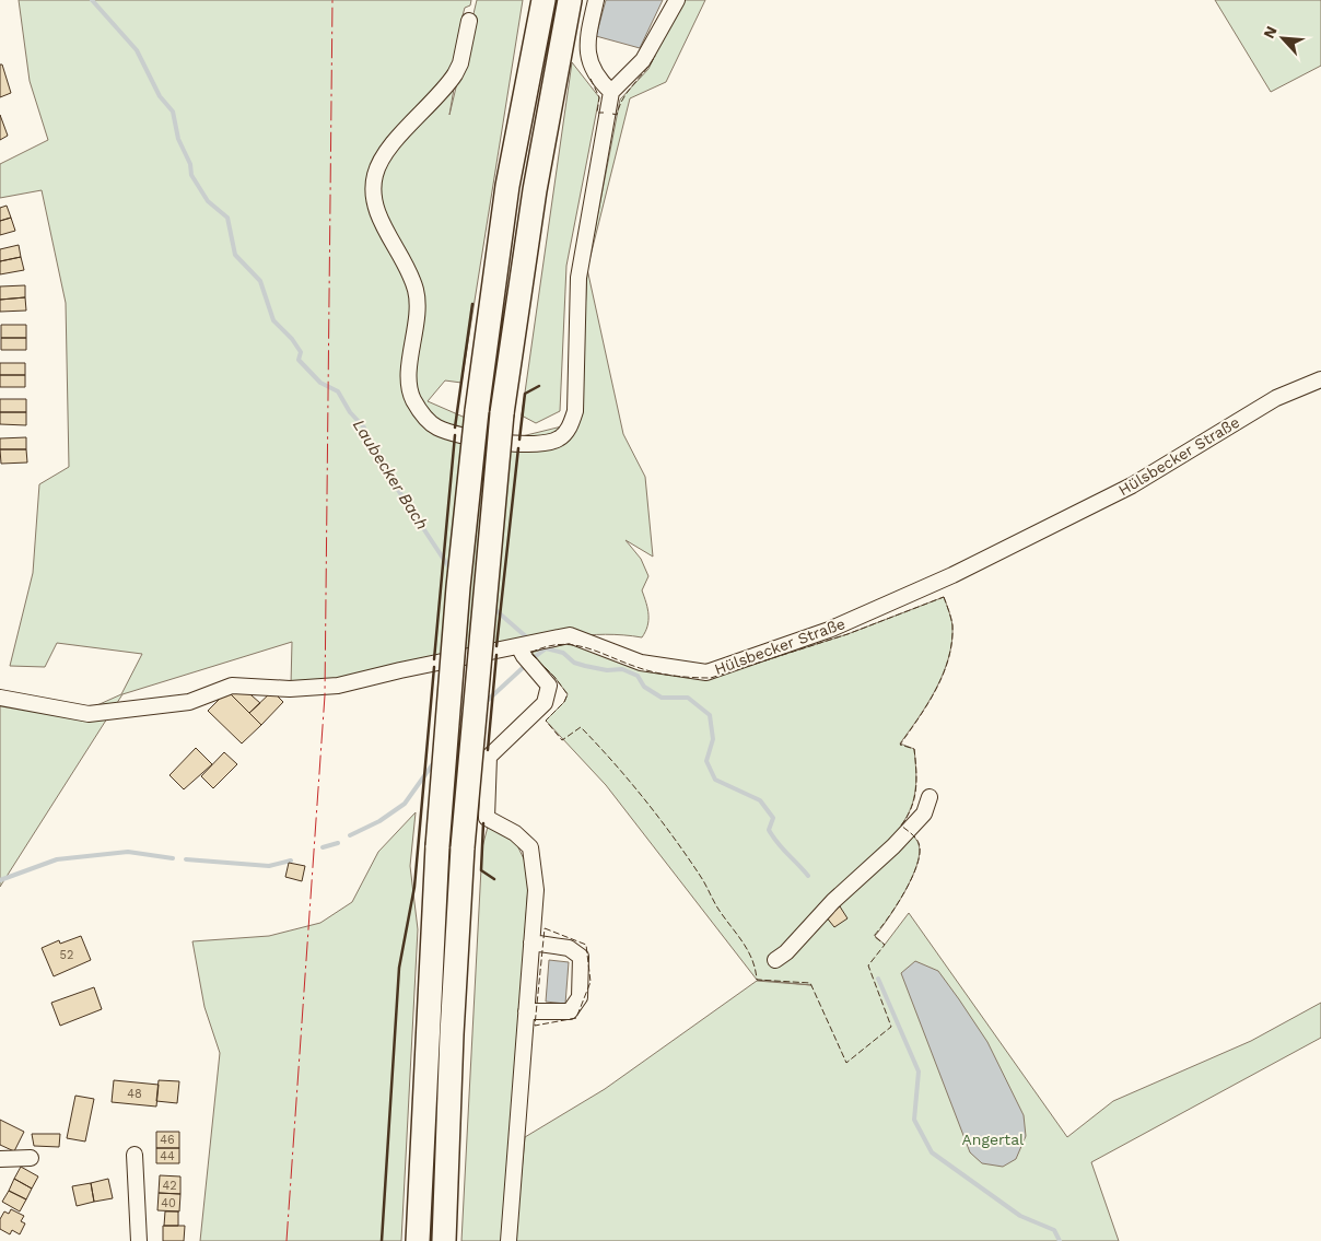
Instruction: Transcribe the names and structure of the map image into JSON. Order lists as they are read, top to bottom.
{
  "streets": {
    "street": ["Hülsbecker Straße"]
  },
  "water": ["Laubecker Bach"],
  "parks": ["Angertal"],
  "house_numbers": [
    "52",
    "48",
    "46",
    "44",
    "42",
    "40"
  ],
  "north": "top left"
}
